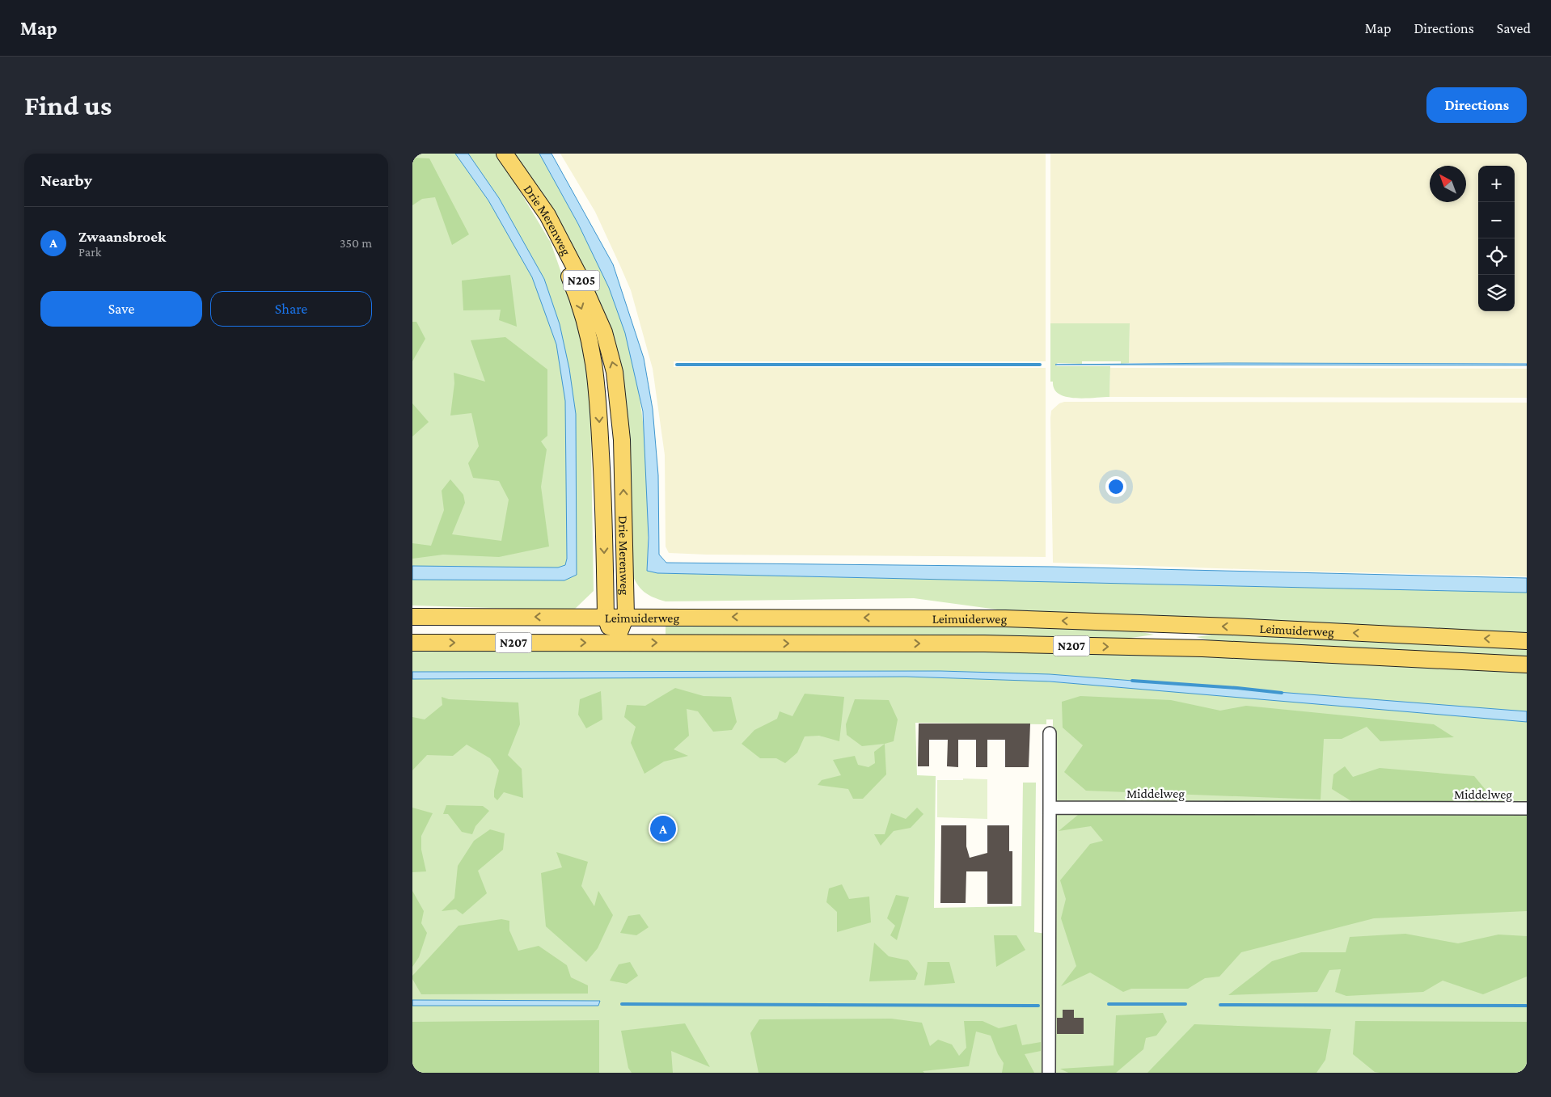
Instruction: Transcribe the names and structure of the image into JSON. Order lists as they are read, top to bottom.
{
  "streets": {
    "main road": [
      "Drie Merenweg",
      "N205",
      "Leimuiderweg",
      "N207"
    ],
    "lane": ["Middelweg"]
  },
  "crossings": [
    ["Drie Merenweg", "Leimuiderweg"]
  ],
  "north": "top left",
  "page": {
    "header": "Map",
    "nav": ["Map", "Directions", "Saved"],
    "buttons": [
      "Directions",
      ["Save", "Share"]
    ],
    "title": "Find us",
    "heading": "Nearby",
    "map_buttons": ["+", "−"],
    "list": [
      {
        "mark": "A",
        "name": "Zwaansbroek",
        "note": "Park",
        "value": "350 m"
      }
    ],
    "pins": "A"
  }
}
